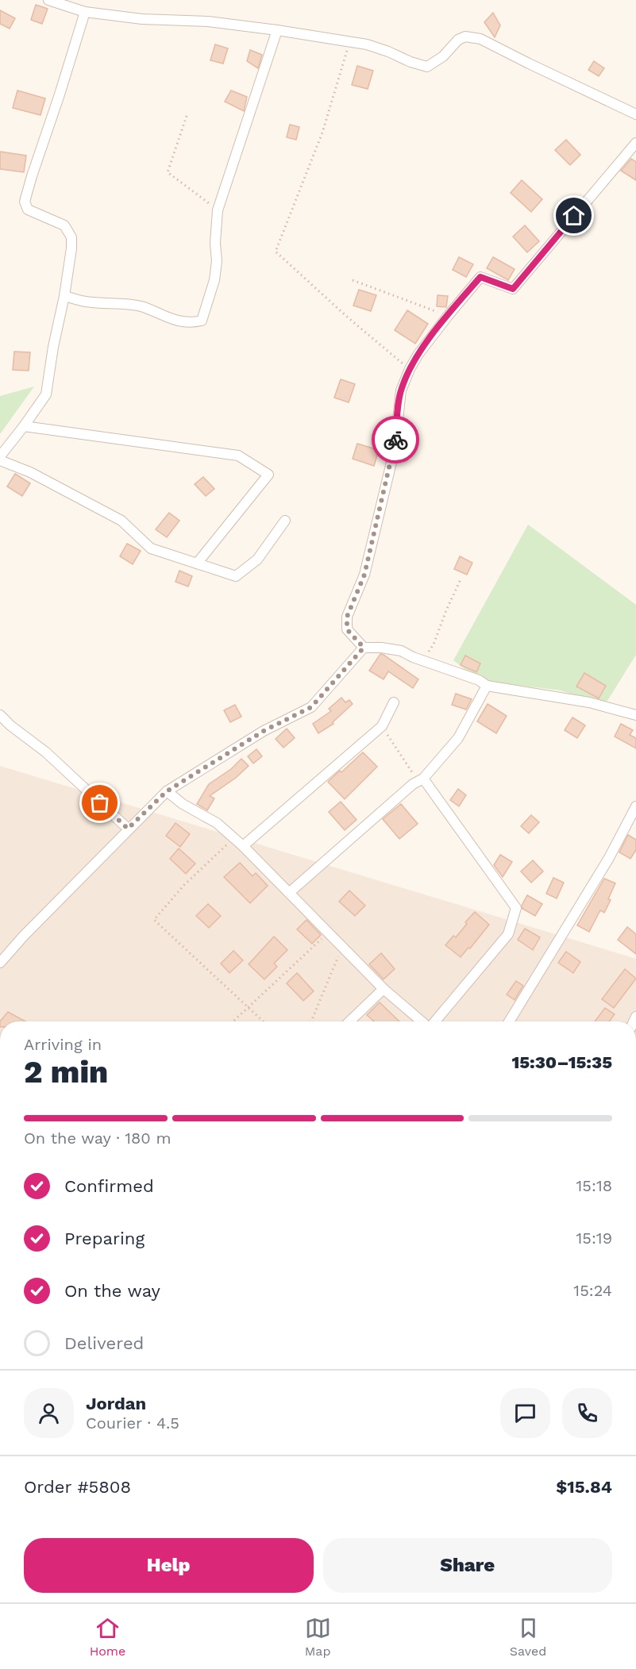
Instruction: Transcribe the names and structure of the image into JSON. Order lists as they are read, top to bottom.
{
  "page": {
    "heading": ["2 min", "Arriving in", "15:30–15:35"],
    "panel": [
      "Jordan",
      "Courier · 4.5",
      "Order #5808",
      "$15.84"
    ],
    "bar": "On the way · 180 m",
    "list": [
      ["Confirmed", "15:18"],
      ["Preparing", "15:19"],
      ["On the way", "15:24"],
      "Delivered"
    ],
    "buttons": ["Help", "Share"],
    "tabs": ["Home", "Map", "Saved"]
  }
}
